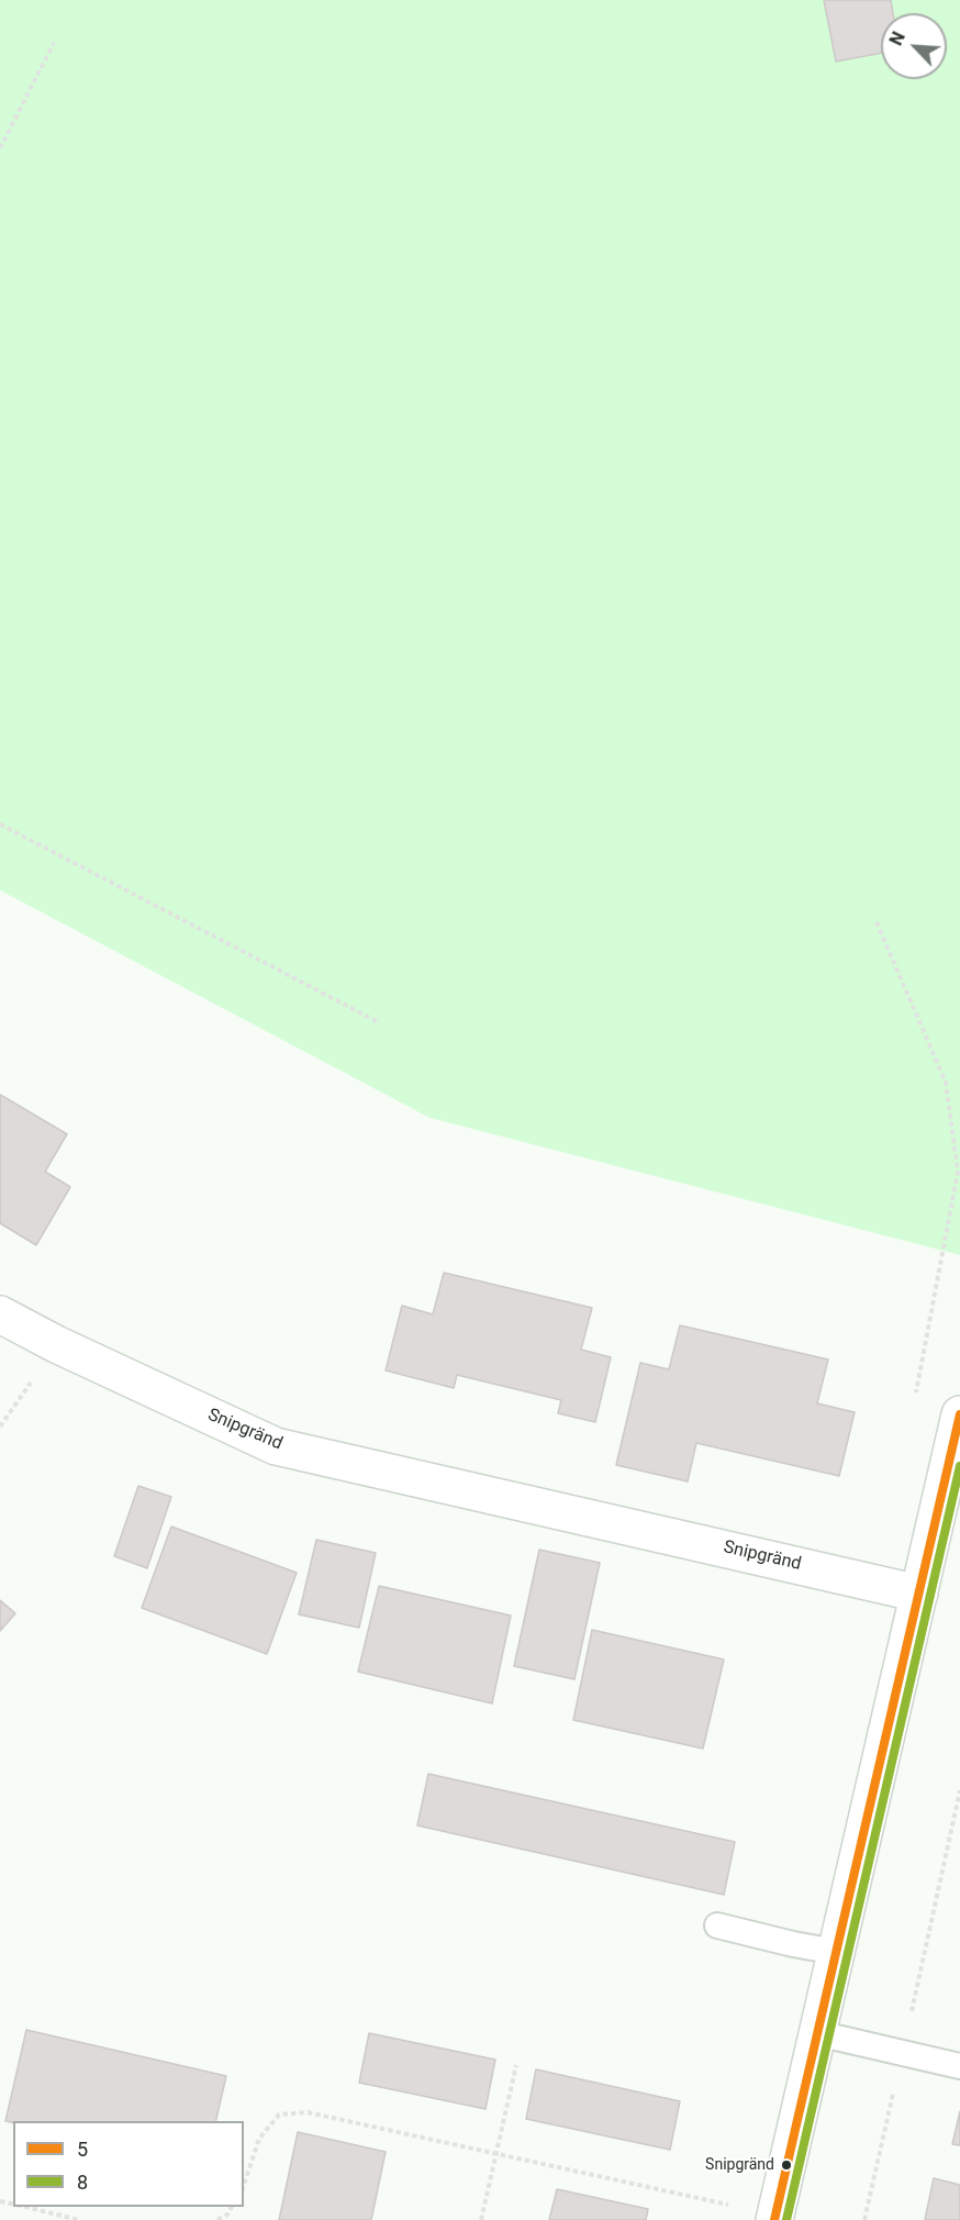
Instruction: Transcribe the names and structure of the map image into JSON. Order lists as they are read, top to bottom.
{
  "streets": {
    "street": ["Snipgränd"]
  },
  "places": ["Snipgränd"],
  "lines": ["transit line 5", "transit line 8"],
  "legend": ["5", "8"],
  "north": "top left"
}
